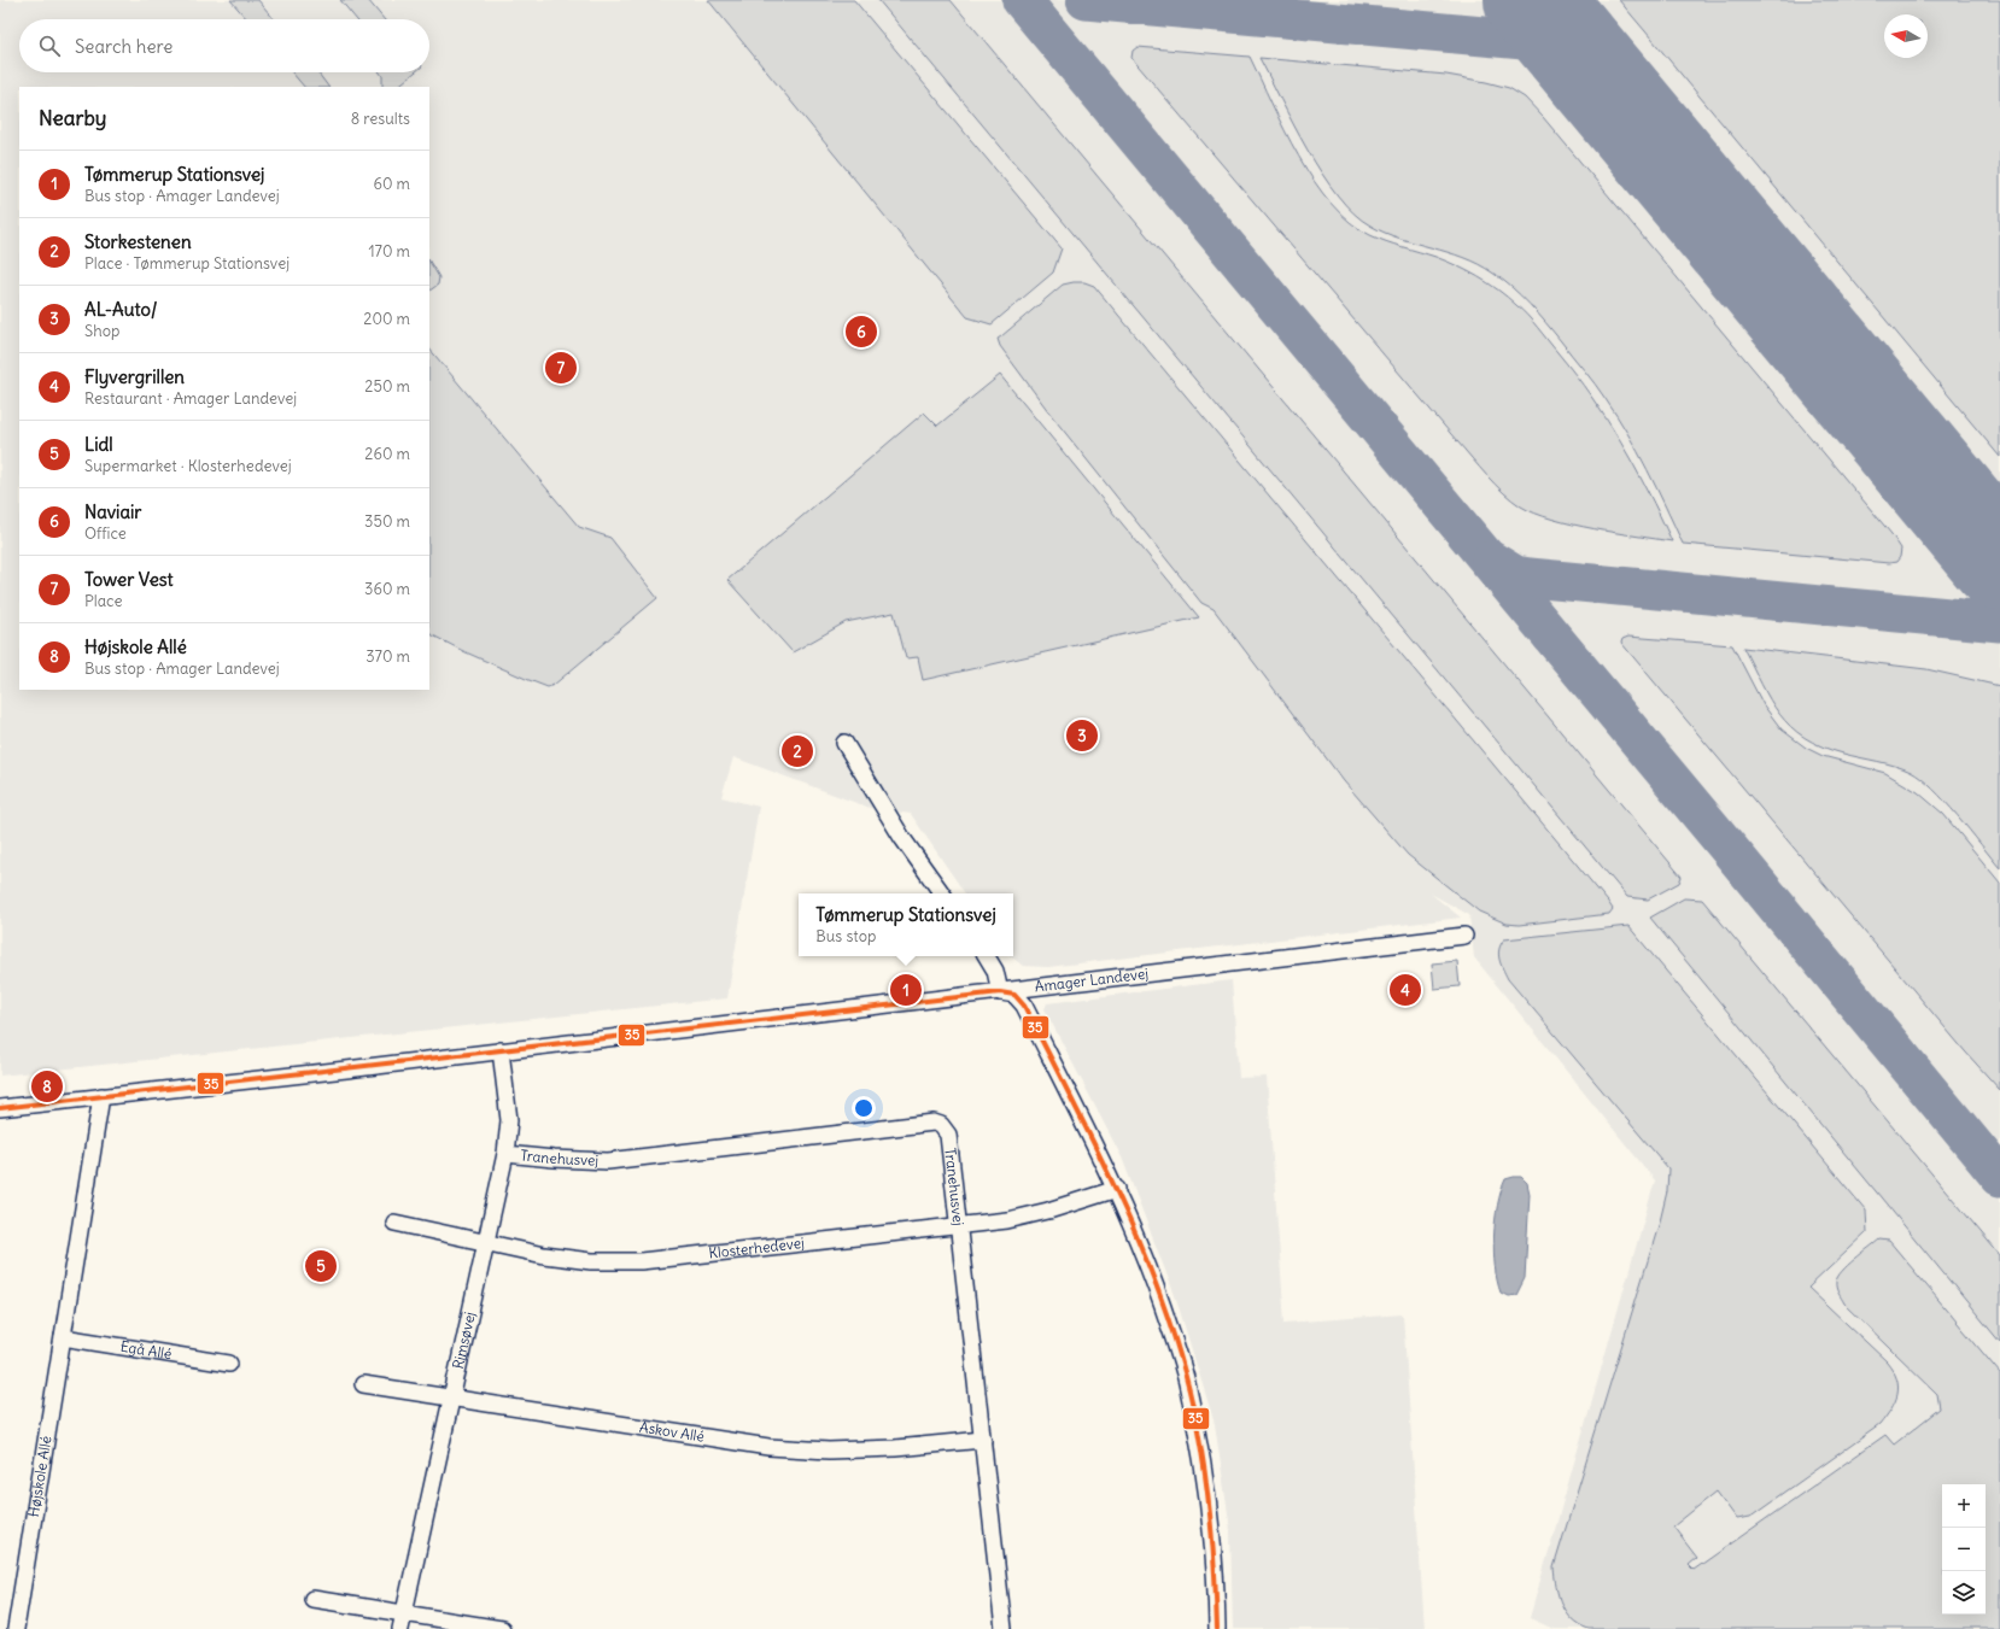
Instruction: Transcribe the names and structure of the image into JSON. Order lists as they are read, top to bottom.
{
  "streets": {
    "street": [
      "Amager Landevej",
      "Tranehusvej",
      "Klosterhedevej",
      "Rimsøvej",
      "Egå Allé",
      "Askov Allé",
      "Højskole Allé"
    ]
  },
  "crossings": [
    ["Amager Landevej", "Rimsøvej"],
    ["Amager Landevej", "Højskole Allé"],
    ["Tranehusvej", "Klosterhedevej"],
    ["Tranehusvej", "Rimsøvej"],
    ["Tranehusvej", "Askov Allé"],
    ["Klosterhedevej", "Rimsøvej"],
    ["Rimsøvej", "Askov Allé"],
    ["Egå Allé", "Højskole Allé"]
  ],
  "lines": ["transit line 35"],
  "north": "left",
  "page": {
    "search": "Search here",
    "heading": ["Nearby", "8 results"],
    "list": [
      {
        "mark": "1",
        "name": "Tømmerup Stationsvej",
        "note": "Bus stop · Amager Landevej",
        "value": "60 m"
      },
      {
        "mark": "2",
        "name": "Storkestenen",
        "note": "Place · Tømmerup Stationsvej",
        "value": "170 m"
      },
      {
        "mark": "3",
        "name": "AL-Auto/",
        "note": "Shop",
        "value": "200 m"
      },
      {
        "mark": "4",
        "name": "Flyvergrillen",
        "note": "Restaurant · Amager Landevej",
        "value": "250 m"
      },
      {
        "mark": "5",
        "name": "Lidl",
        "note": "Supermarket · Klosterhedevej",
        "value": "260 m"
      },
      {
        "mark": "6",
        "name": "Naviair",
        "note": "Office",
        "value": "350 m"
      },
      {
        "mark": "7",
        "name": "Tower Vest",
        "note": "Place",
        "value": "360 m"
      },
      {
        "mark": "8",
        "name": "Højskole Allé",
        "note": "Bus stop · Amager Landevej",
        "value": "370 m"
      }
    ],
    "pins": [
      "6",
      "7",
      "3",
      "2",
      "1",
      "4",
      "8",
      "5"
    ],
    "popup": ["Tømmerup Stationsvej", "Bus stop"],
    "map_buttons": ["+", "−"]
  }
}
